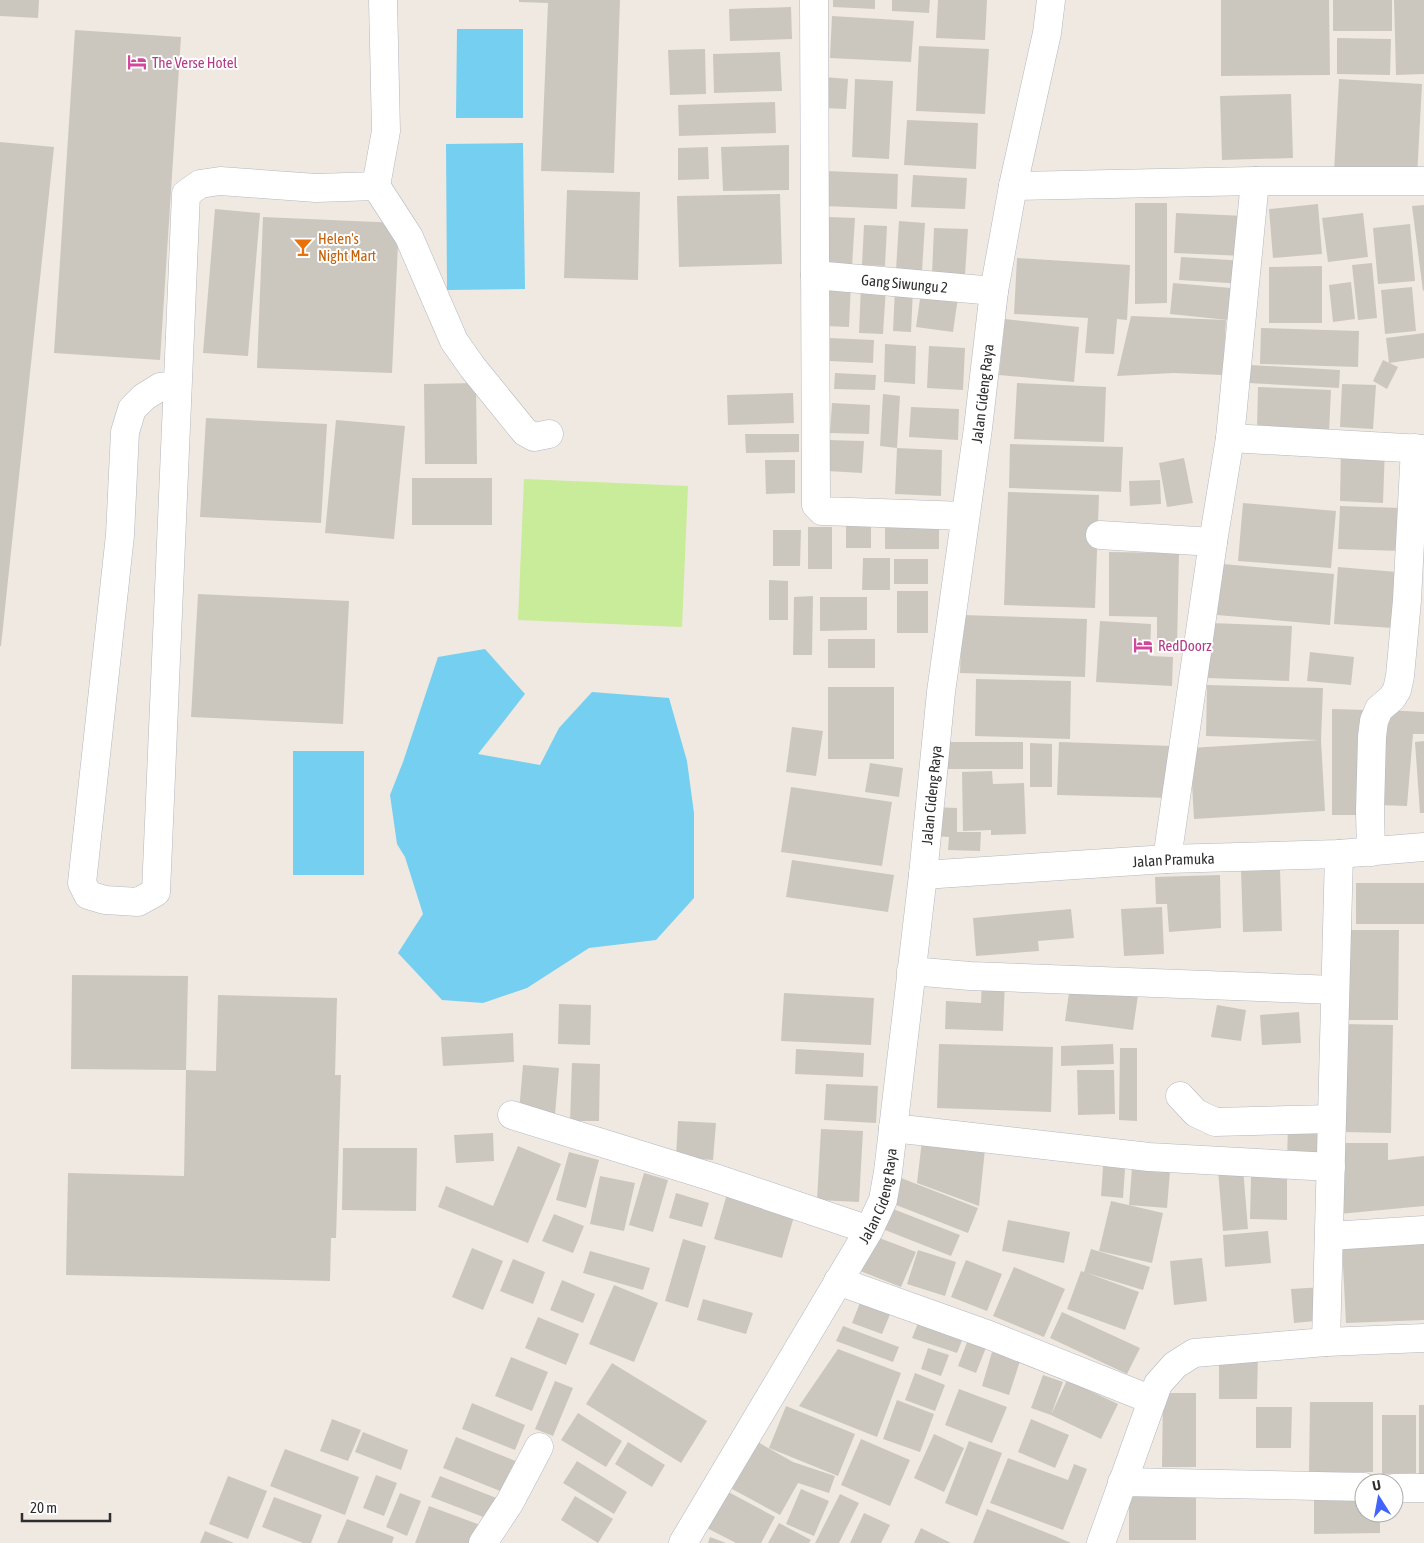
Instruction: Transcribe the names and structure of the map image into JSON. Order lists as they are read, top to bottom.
{
  "streets": {
    "street": ["Gang Siwungu 2", "Jalan Cideng Raya", "Jalan Pramuka"]
  },
  "crossings": [
    ["Gang Siwungu 2", "Jalan Cideng Raya"],
    ["Jalan Cideng Raya", "Jalan Pramuka"]
  ],
  "places": {
    "hotel": ["The Verse Hotel", "RedDoorz"],
    "bar": ["Helen's Night Mart"]
  },
  "scale_bar": "20 m",
  "north": "top"
}
